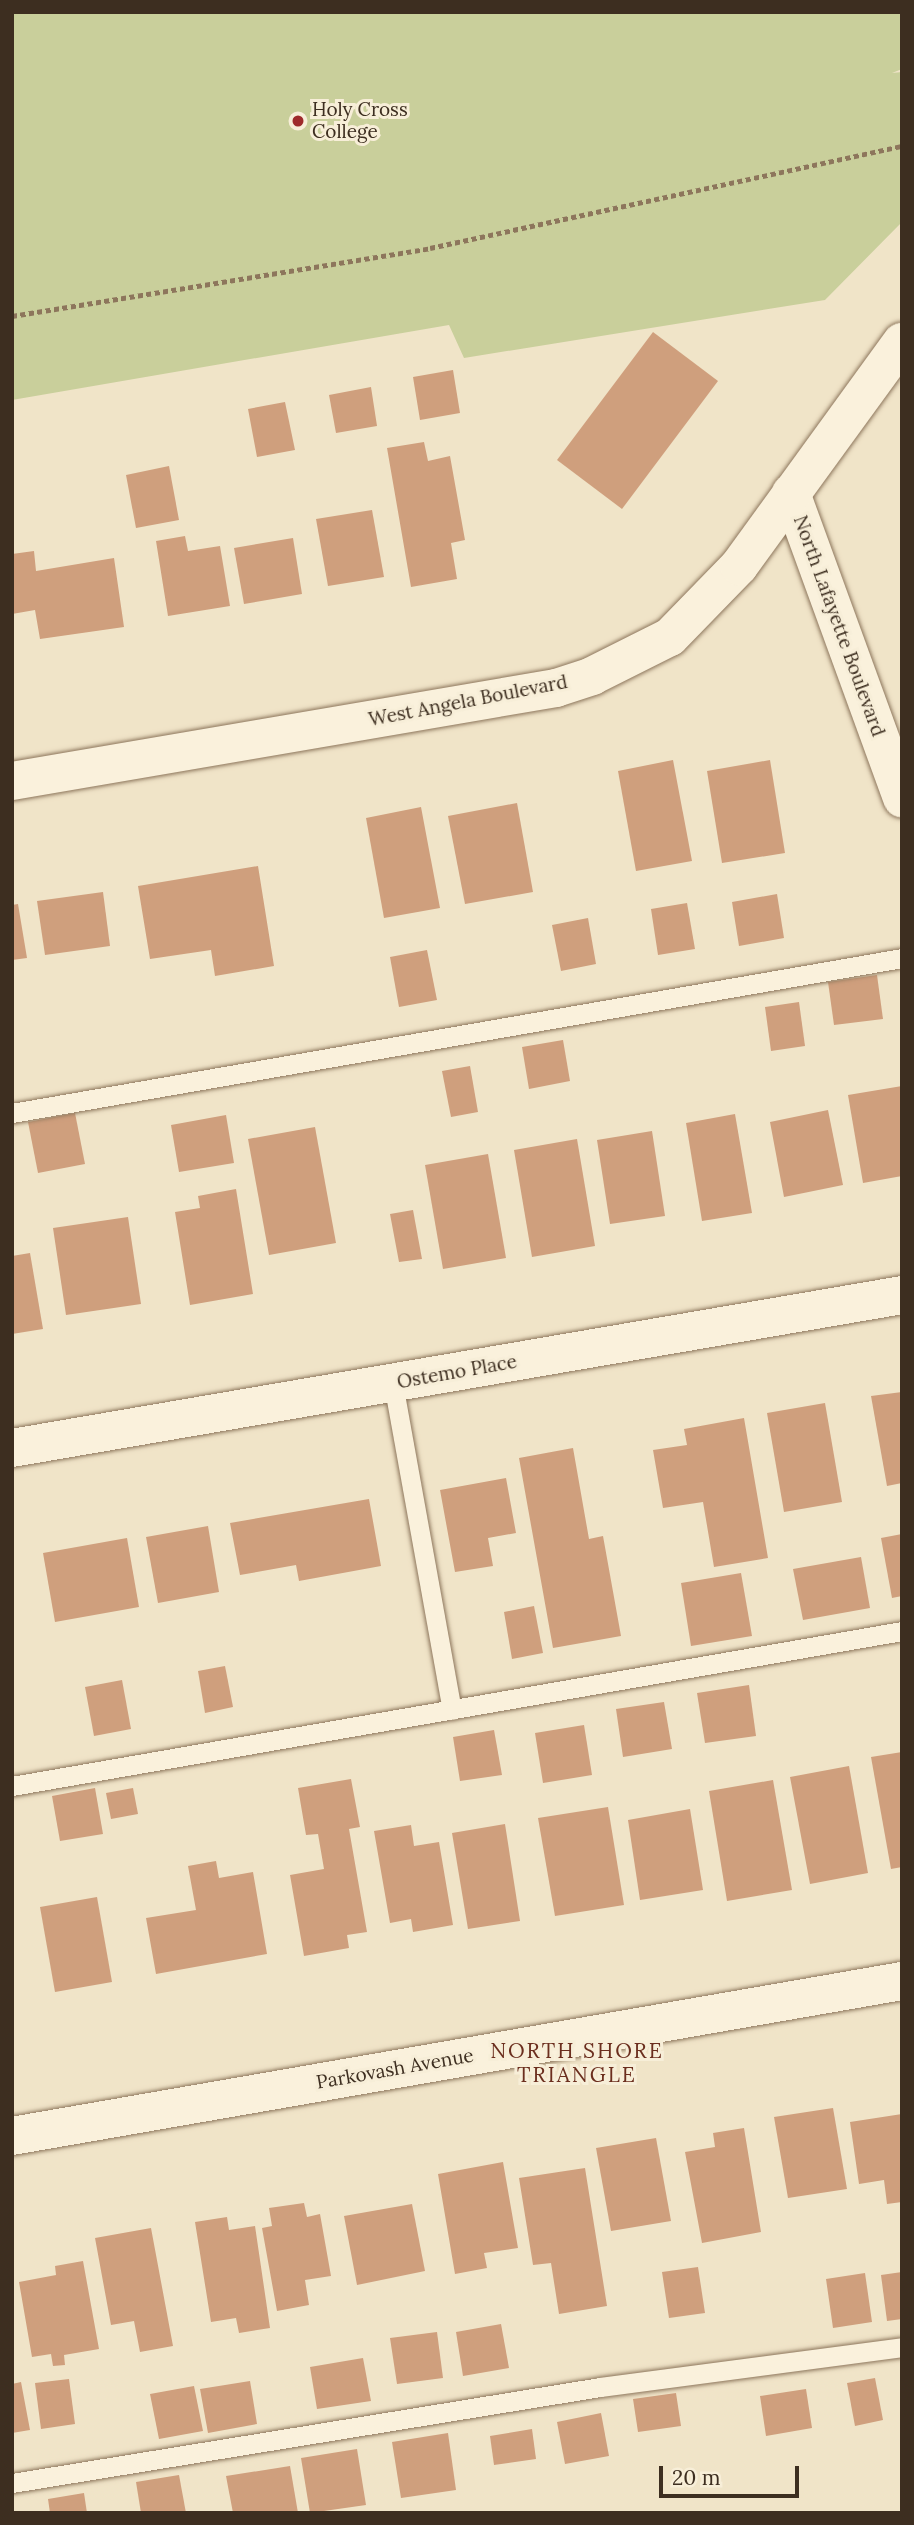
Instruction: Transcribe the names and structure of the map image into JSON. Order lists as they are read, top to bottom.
{
  "streets": {
    "street": [
      "North Lafayette Boulevard",
      "West Angela Boulevard",
      "Ostemo Place",
      "Parkovash Avenue"
    ]
  },
  "crossings": [
    ["North Lafayette Boulevard", "West Angela Boulevard"]
  ],
  "districts": ["NORTH SHORE TRIANGLE"],
  "places": ["Holy Cross College"],
  "scale_bar": "20 m"
}
